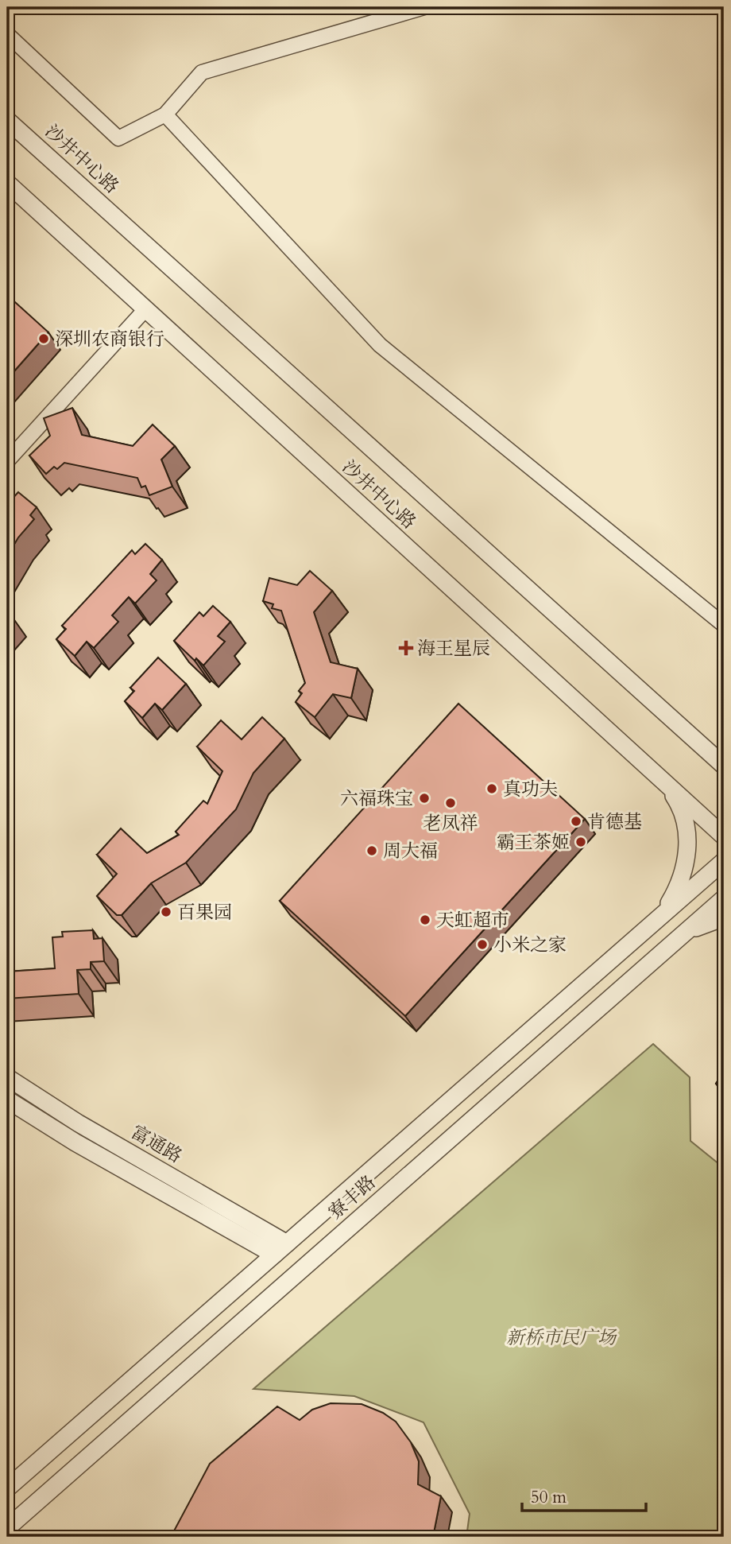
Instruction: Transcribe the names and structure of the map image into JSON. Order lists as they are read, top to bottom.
{
  "streets": {
    "street": ["沙井中心路", "富通路", "寮丰路"]
  },
  "crossings": [
    ["富通路", "寮丰路"]
  ],
  "parks": ["新桥市民广场"],
  "places": {
    "other": [
      "深圳农商银行",
      "真功夫",
      "六福珠宝",
      "老凤祥",
      "肯德基",
      "霸王茶姬",
      "周大福",
      "百果园",
      "天虹超市",
      "小米之家"
    ],
    "health": ["海王星辰"]
  },
  "scale_bar": "50 m"
}
